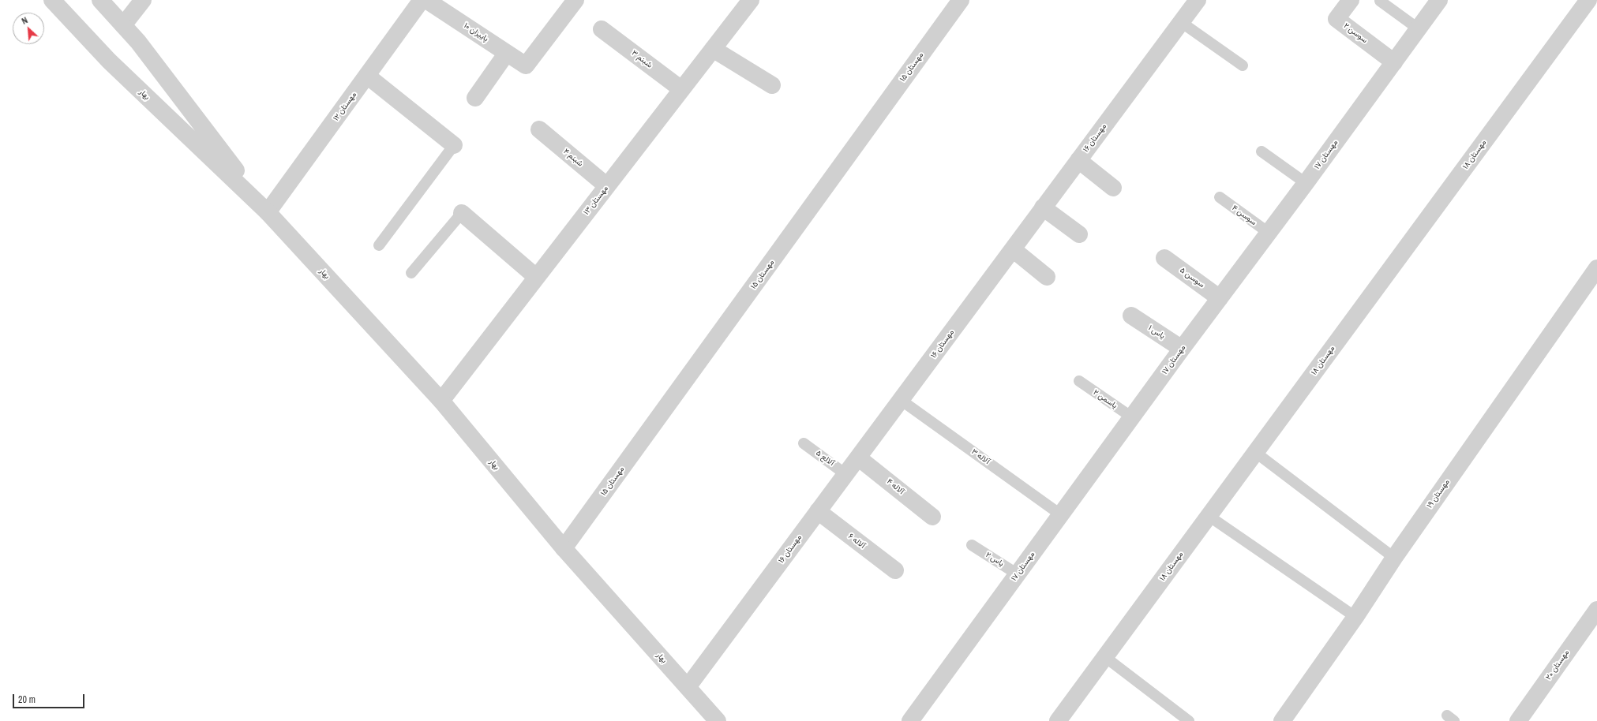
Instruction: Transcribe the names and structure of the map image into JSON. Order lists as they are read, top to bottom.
{
  "streets": {
    "street": [
      "پاییزان ۱۰",
      "سوسن ۲",
      "شبنم ۳",
      "مهستان ۱۵",
      "بهار",
      "مهستان ۱۲",
      "مهستان ۱۶",
      "مهستان ۱۷",
      "مهستان ۱۸",
      "شبنم ۴",
      "مهستان ۱۳",
      "سوسن ۵",
      "یاس ۱",
      "آلاله ۴",
      "مهستان ۱۹",
      "آلاله ۶",
      "مهستان ۲۰"
    ],
    "lane": [
      "سوسن ۴",
      "یاسمن ۲",
      "آلاله ۳",
      "آلالع ۵",
      "یاس ۲"
    ]
  },
  "crossings": [
    ["سوسن ۲", "مهستان ۱۷"],
    ["شبنم ۳", "مهستان ۱۳"],
    ["مهستان ۱۵", "بهار"],
    ["بهار", "مهستان ۱۲"],
    ["بهار", "مهستان ۱۶"],
    ["بهار", "مهستان ۱۳"],
    ["مهستان ۱۶", "آلاله ۳"],
    ["مهستان ۱۶", "آلالع ۵"],
    ["مهستان ۱۶", "آلاله ۴"],
    ["مهستان ۱۶", "آلاله ۶"],
    ["مهستان ۱۷", "سوسن ۴"],
    ["مهستان ۱۷", "سوسن ۵"],
    ["مهستان ۱۷", "یاس ۱"],
    ["مهستان ۱۷", "یاسمن ۲"],
    ["مهستان ۱۷", "آلاله ۳"],
    ["مهستان ۱۷", "یاس ۲"],
    ["شبنم ۴", "مهستان ۱۳"]
  ],
  "scale_bar": "20 m",
  "north": "top left"
}
